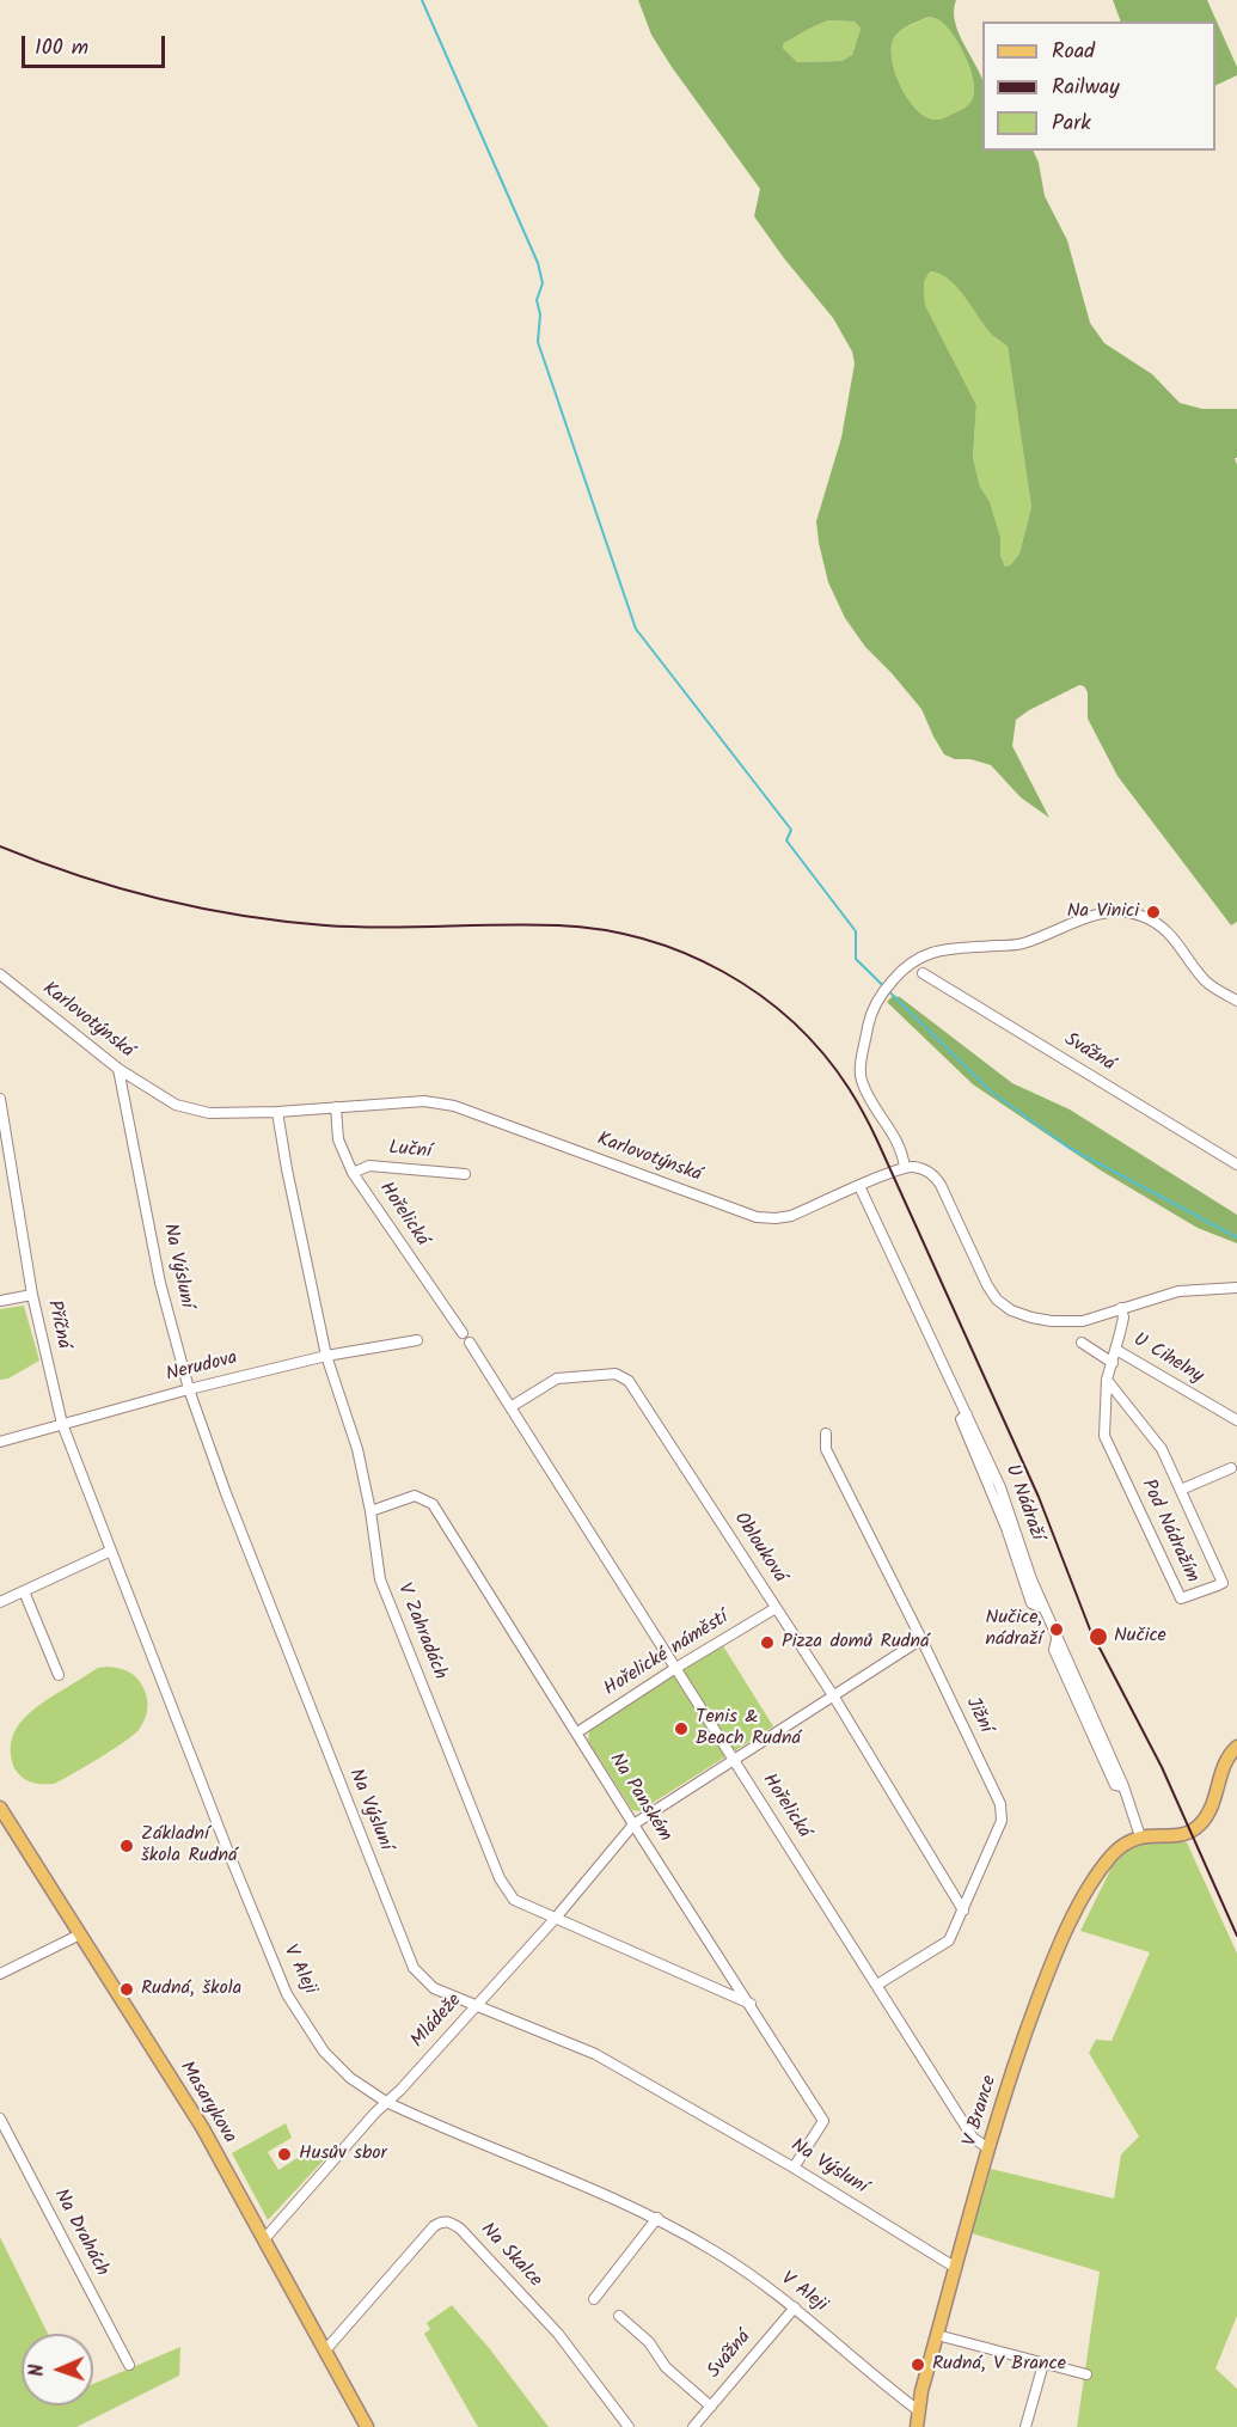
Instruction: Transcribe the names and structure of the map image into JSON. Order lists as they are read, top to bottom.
{
  "streets": {
    "main road": ["Masarykova", "V Brance"],
    "street": [
      "Karlovotýnská",
      "Svážná",
      "Luční",
      "Hořelická",
      "Na Výsluní",
      "Příčná",
      "U Cihelny",
      "Nerudova",
      "U Nádraží",
      "Pod Nádražím",
      "Oblouková",
      "V Zahradách",
      "Hořelické náměstí",
      "Jižní",
      "Na Panském",
      "V Aleji",
      "Mládeže",
      "Na Drahách",
      "Na Skalce"
    ]
  },
  "crossings": [
    ["Karlovotýnská", "Hořelická"],
    ["Karlovotýnská", "Na Výsluní"],
    ["Karlovotýnská", "U Nádraží"],
    ["Karlovotýnská", "V Zahradách"],
    ["Svážná", "V Aleji"],
    ["Luční", "Hořelická"],
    ["Hořelická", "Oblouková"],
    ["Hořelická", "Hořelické náměstí"],
    ["Hořelická", "Jižní"],
    ["Hořelická", "V Brance"],
    ["Na Výsluní", "Nerudova"],
    ["Na Výsluní", "Na Panském"],
    ["Na Výsluní", "Mládeže"],
    ["Na Výsluní", "V Brance"],
    ["Příčná", "Nerudova"],
    ["Příčná", "V Aleji"],
    ["U Cihelny", "Pod Nádražím"],
    ["Nerudova", "V Zahradách"],
    ["U Nádraží", "V Brance"],
    ["Oblouková", "Hořelické náměstí"],
    ["Oblouková", "Jižní"],
    ["V Zahradách", "Na Panském"],
    ["V Zahradách", "Mládeže"],
    ["Hořelické náměstí", "Na Panském"],
    ["Na Panském", "Mládeže"],
    ["V Aleji", "Mládeže"],
    ["V Aleji", "V Brance"],
    ["Mládeže", "Masarykova"],
    ["Masarykova", "Na Skalce"]
  ],
  "places": [
    "Na Vinici",
    "Nučice, nádraží",
    "Nučice",
    "Pizza domů Rudná",
    "Tenis & Beach Rudná",
    "Základní škola Rudná",
    "Rudná, škola",
    "Husův sbor",
    "Rudná, V Brance"
  ],
  "legend": ["Road", "Railway", "Park"],
  "scale_bar": "100 m",
  "north": "left"
}
